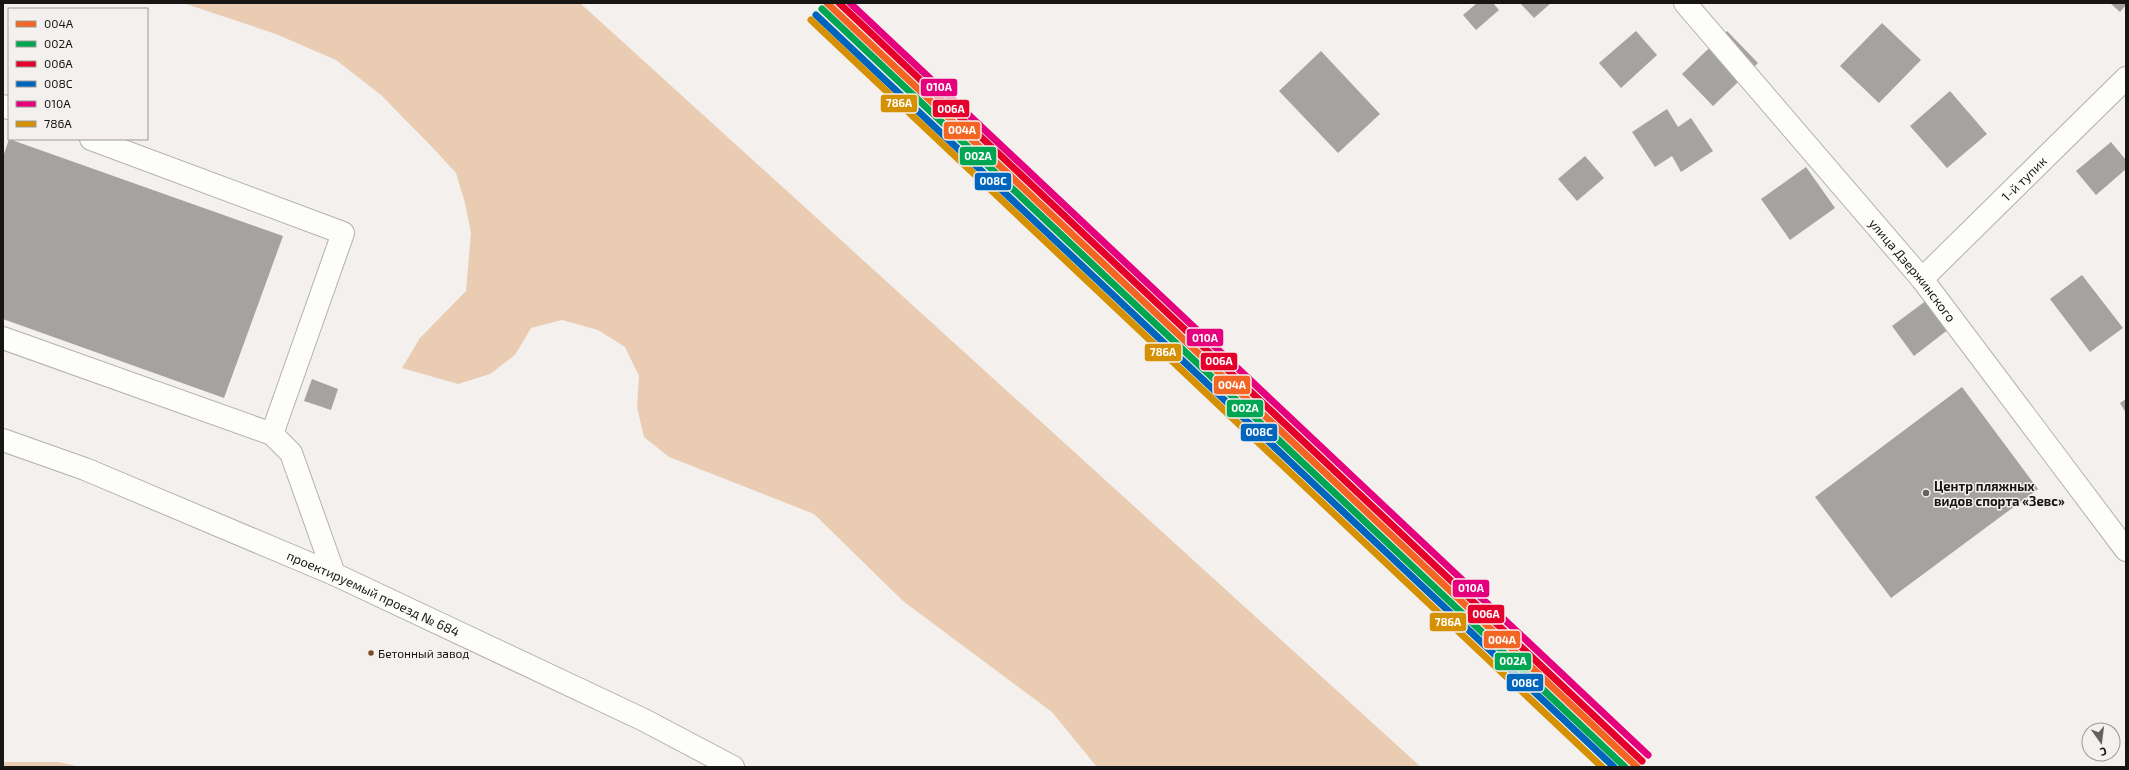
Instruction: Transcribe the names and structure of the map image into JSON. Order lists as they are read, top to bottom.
{
  "streets": {
    "street": ["1-й тупик", "улица Дзержинского", "проектируемый проезд № 684"]
  },
  "crossings": [
    ["1-й тупик", "улица Дзержинского"]
  ],
  "places": ["Центр пляжных видов спорта «Зевс»", "Бетонный завод"],
  "lines": [
    "transit line 004А",
    "transit line 006А",
    "transit line 010А",
    "transit line 002А",
    "transit line 008С",
    "transit line 786А"
  ],
  "legend": [
    "004А",
    "002А",
    "006А",
    "008С",
    "010А",
    "786А"
  ],
  "north": "bottom"
}
